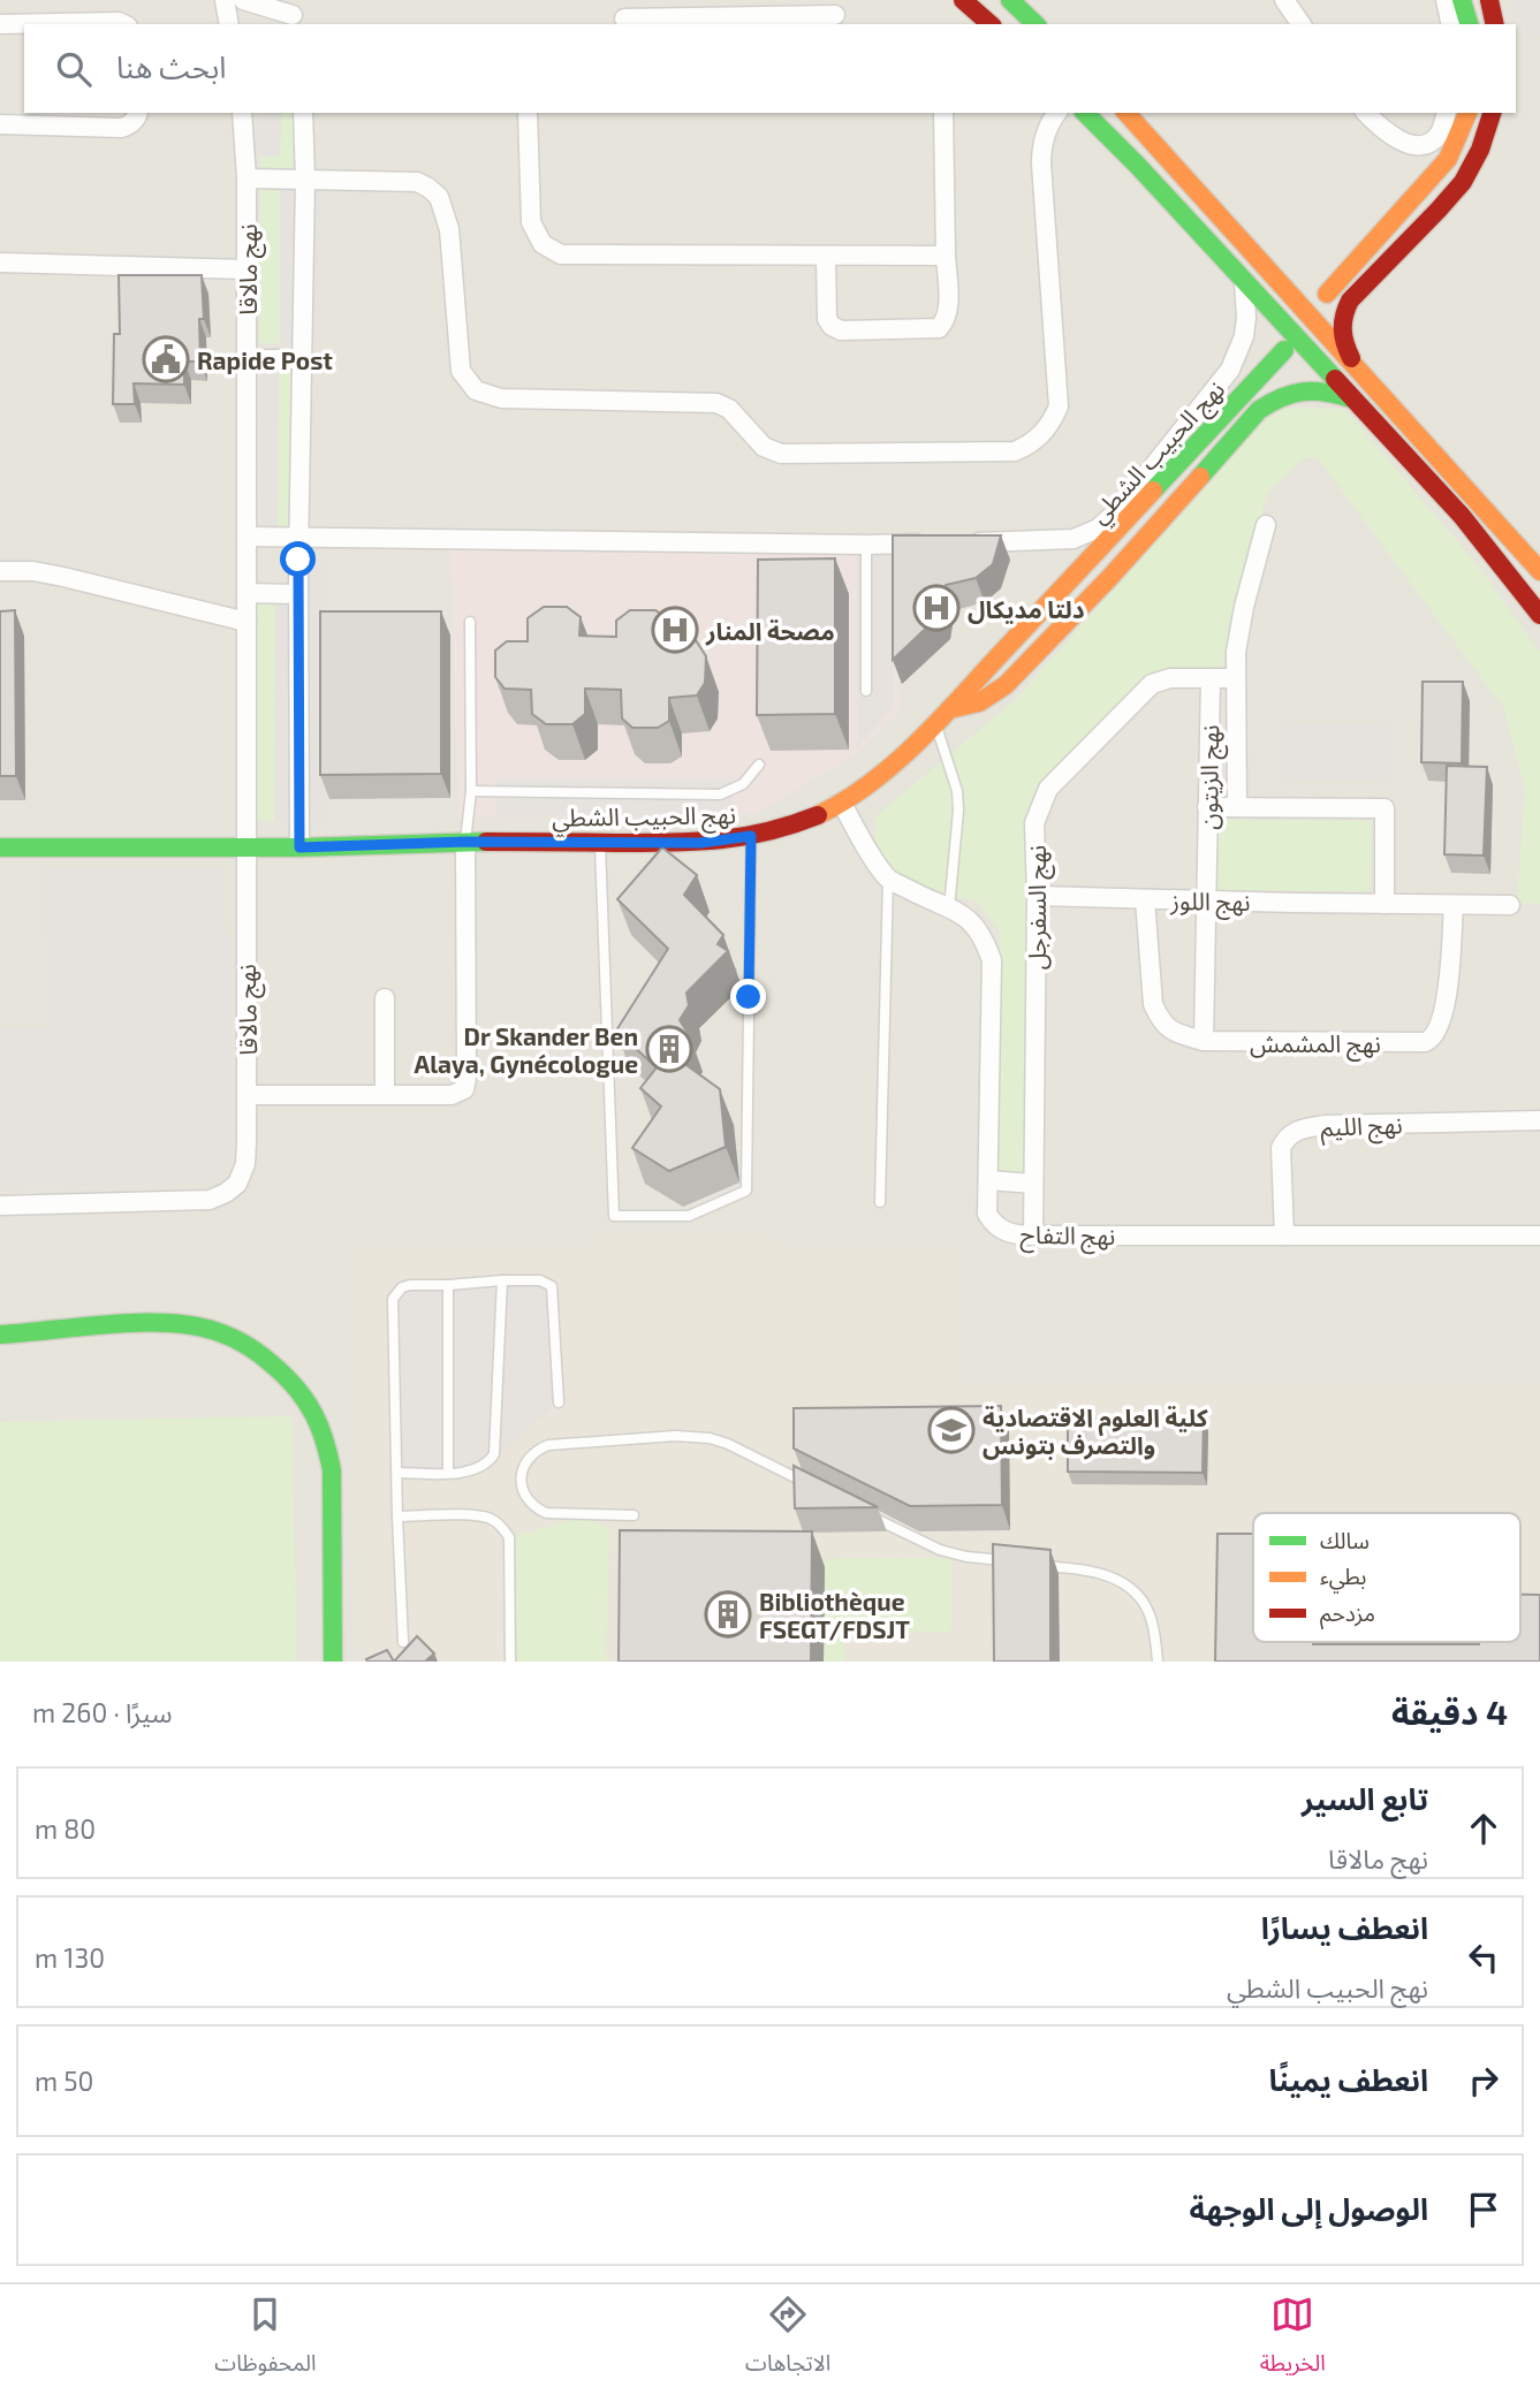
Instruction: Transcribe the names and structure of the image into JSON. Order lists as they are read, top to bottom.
{
  "streets": {
    "street": [
      "نهج مالاقا",
      "نهج الحبيب الشطي",
      "نهج الزيتون",
      "نهج اللوز",
      "نهج السفرجل",
      "نهج المشمش",
      "نهج الليم",
      "نهج التفاح"
    ]
  },
  "crossings": [
    ["نهج مالاقا", "نهج الحبيب الشطي"],
    ["نهج الحبيب الشطي", "نهج التفاح"],
    ["نهج الزيتون", "نهج اللوز"],
    ["نهج الزيتون", "نهج السفرجل"],
    ["نهج اللوز", "نهج السفرجل"],
    ["نهج اللوز", "نهج المشمش"],
    ["نهج السفرجل", "نهج التفاح"],
    ["نهج الليم", "نهج التفاح"]
  ],
  "places": {
    "public building": ["Rapide Post"],
    "hospital": ["دلتا مديكال", "مصحة المنار"],
    "building": ["Dr Skander Ben Alaya, Gynécologue", "Bibliothèque FSEGT/FDSJT"],
    "school or university": ["كلية العلوم الاقتصادية والتصرف بتونس"]
  },
  "legend": ["سالك", "بطيء", "مزدحم"],
  "page": {
    "search": "ابحث هنا",
    "heading": ["4 دقيقة", "سيرًا · 260 m"],
    "list": [
      ["تابع السير", "نهج مالاقا", "80 m"],
      ["انعطف يسارًا", "نهج الحبيب الشطي", "130 m"],
      ["انعطف يمينًا", "50 m"],
      "الوصول إلى الوجهة"
    ],
    "nav": ["الخريطة", "الاتجاهات", "المحفوظات"]
  }
}
